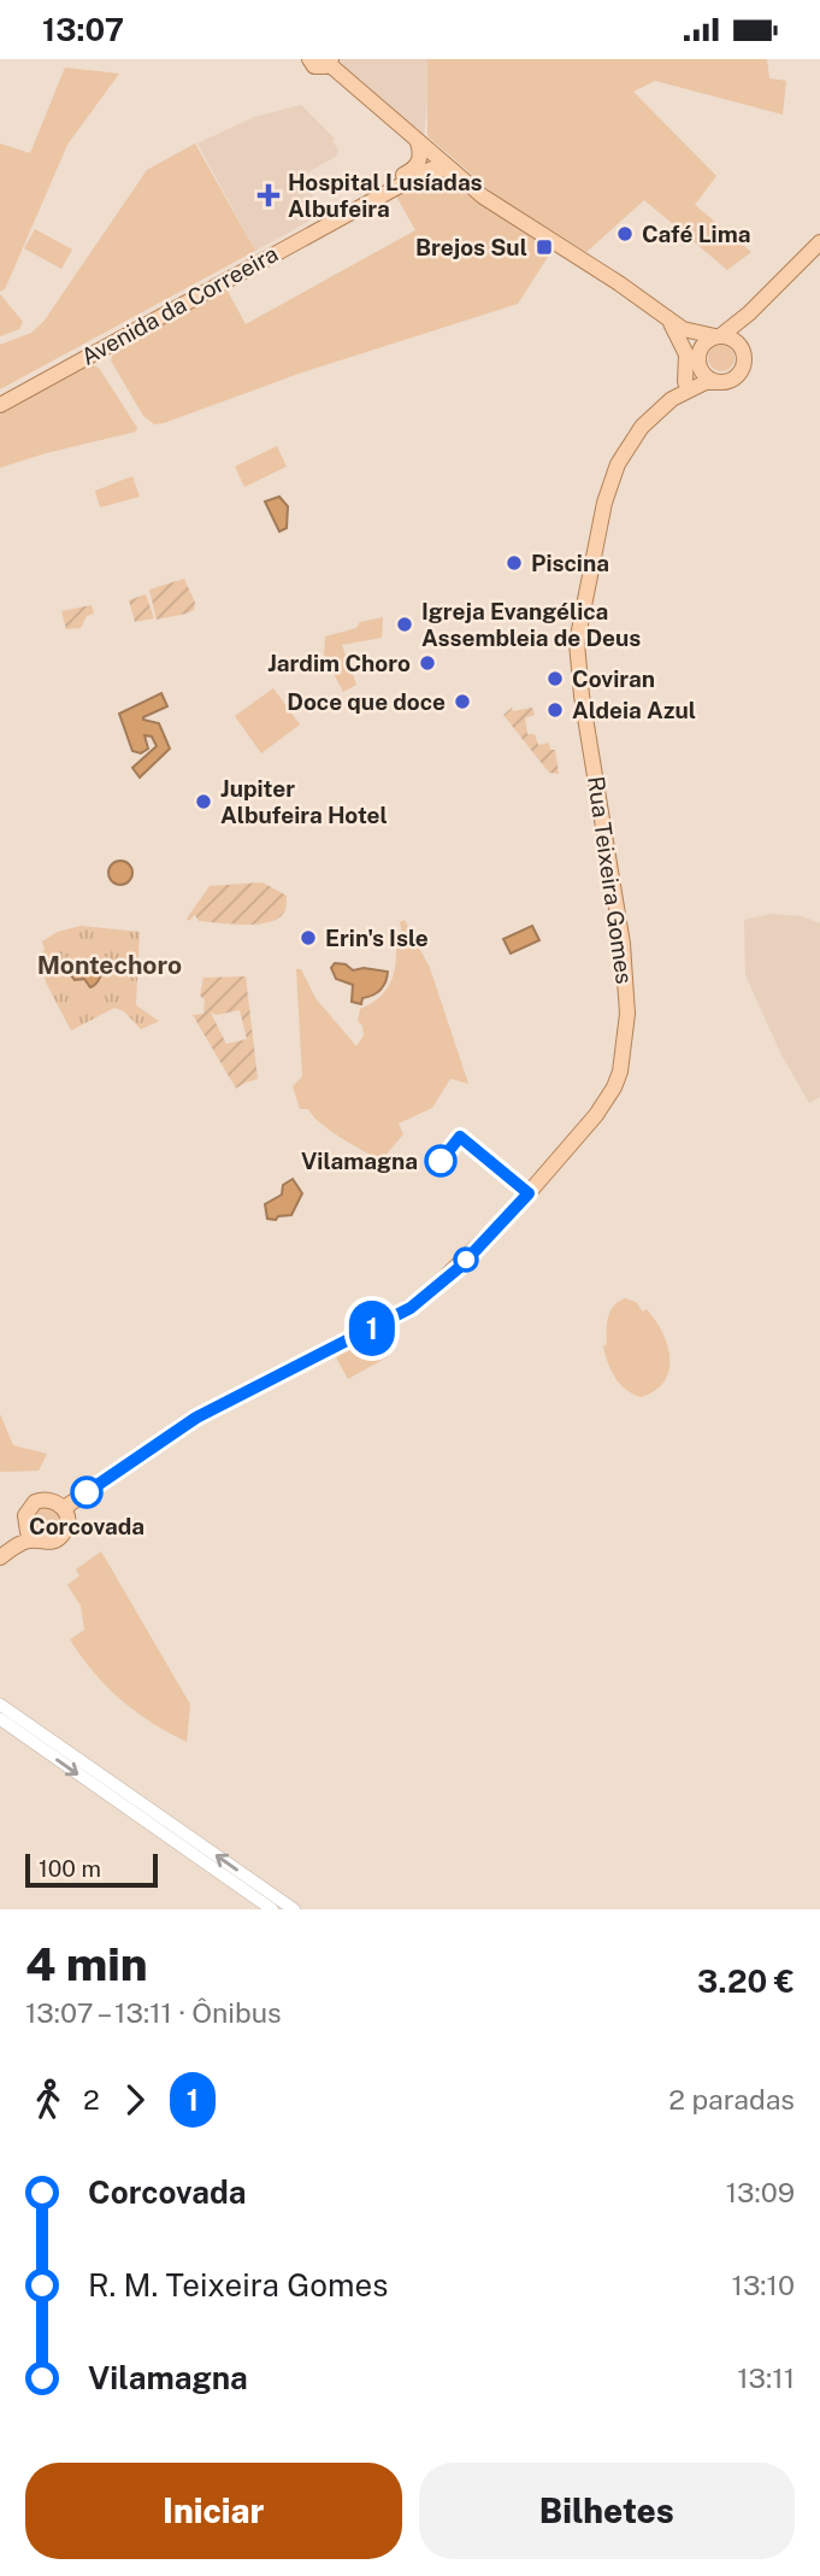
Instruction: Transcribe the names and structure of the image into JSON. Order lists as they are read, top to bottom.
{
  "streets": {
    "main road": ["Avenida da Correeira", "Rua Teixeira Gomes"]
  },
  "districts": ["Montechoro"],
  "places": {
    "health": ["Hospital Lusíadas Albufeira"],
    "other": [
      "Café Lima",
      "Piscina",
      "Igreja Evangélica Assembleia de Deus",
      "Jardim Choro",
      "Coviran",
      "Doce que doce",
      "Aldeia Azul",
      "Jupiter Albufeira Hotel",
      "Erin's Isle",
      "Vilamagna",
      "Corcovada"
    ],
    "transit": ["Brejos Sul"]
  },
  "lines": ["bus line 1"],
  "scale_bar": "100 m",
  "page": {
    "status": "13:07",
    "on_map": "1",
    "scale": "100 m",
    "heading": ["4 min", "13:07 – 13:11 · Ônibus", "3.20 €"],
    "legs": ["2", "1", "2 paradas"],
    "list": [
      {
        "name": "Corcovada",
        "value": "13:09"
      },
      {
        "name": "R. M. Teixeira Gomes",
        "value": "13:10"
      },
      {
        "name": "Vilamagna",
        "value": "13:11"
      }
    ],
    "buttons": ["Iniciar", "Bilhetes"]
  }
}
